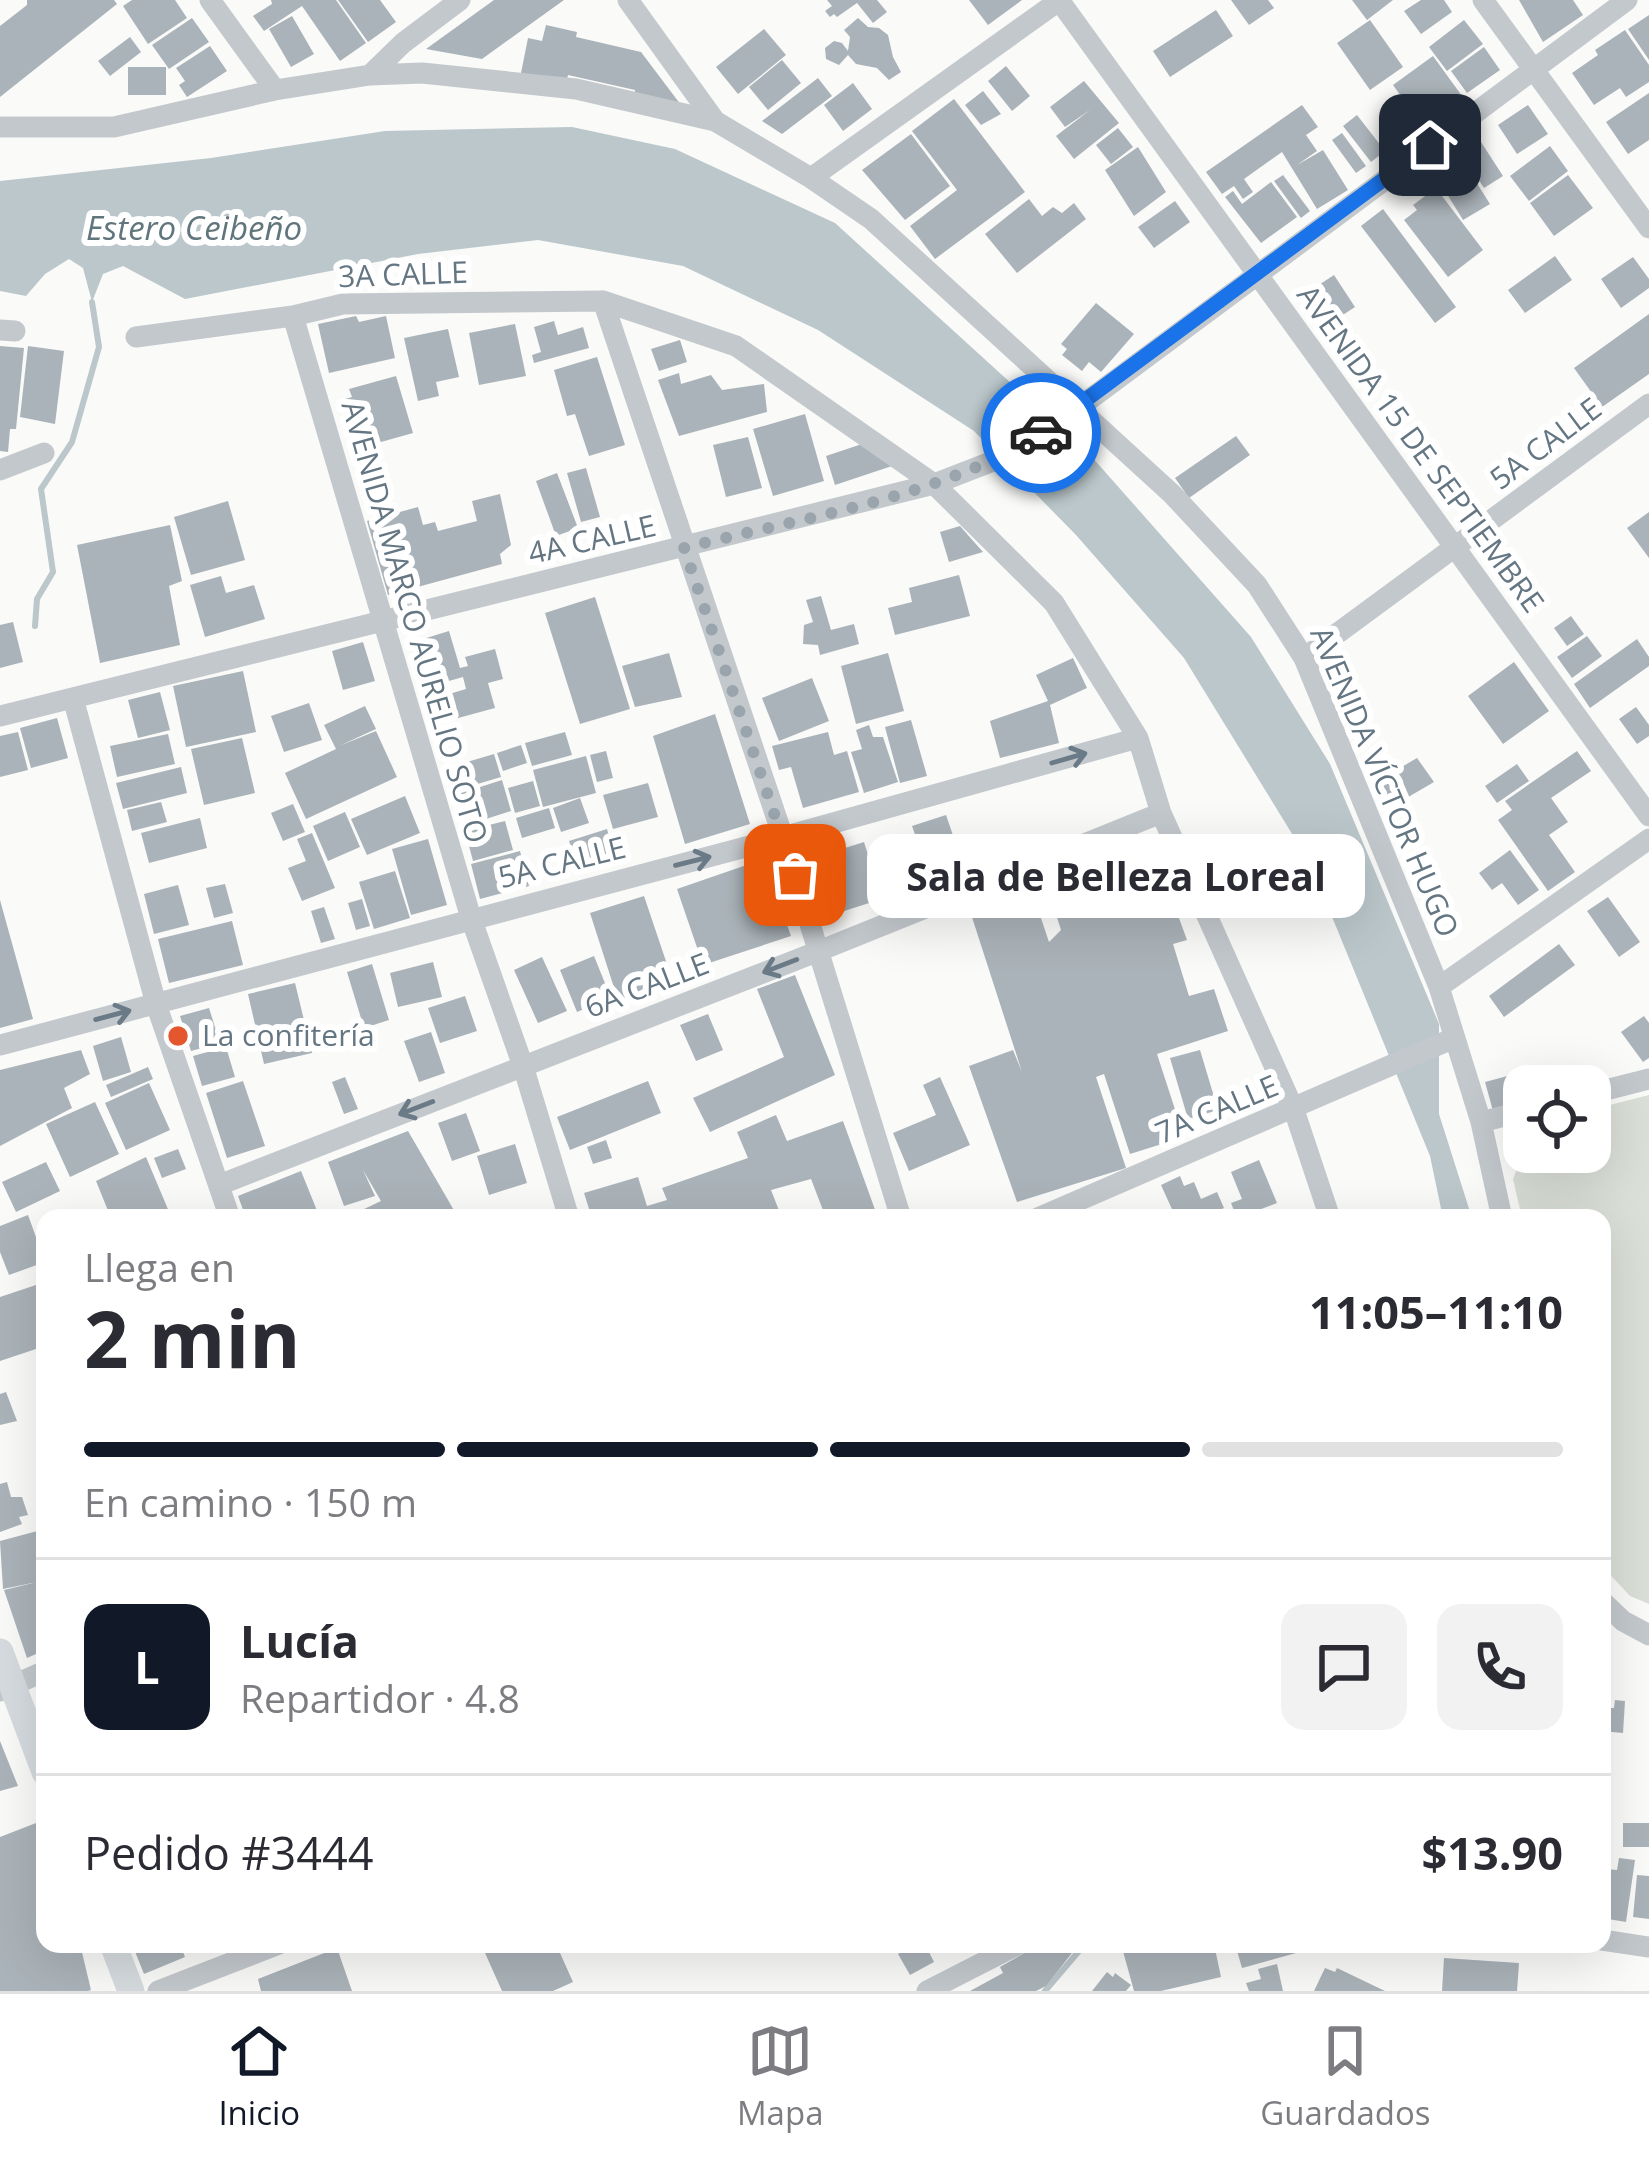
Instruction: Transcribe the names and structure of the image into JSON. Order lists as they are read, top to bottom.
{
  "streets": {
    "street": [
      "3A CALLE",
      "5A CALLE",
      "AVENIDA 15 DE SEPTIEMBRE",
      "4A CALLE",
      "AVENIDA MARCO AURELIO SOTO",
      "AVENIDA VÍCTOR HUGO",
      "6A CALLE",
      "7A CALLE"
    ]
  },
  "crossings": [
    ["3A CALLE", "5A CALLE"],
    ["3A CALLE", "4A CALLE"],
    ["3A CALLE", "AVENIDA MARCO AURELIO SOTO"],
    ["3A CALLE", "6A CALLE"],
    ["3A CALLE", "7A CALLE"],
    ["5A CALLE", "AVENIDA 15 DE SEPTIEMBRE"],
    ["5A CALLE", "AVENIDA MARCO AURELIO SOTO"],
    ["5A CALLE", "AVENIDA VÍCTOR HUGO"],
    ["AVENIDA 15 DE SEPTIEMBRE", "4A CALLE"],
    ["4A CALLE", "AVENIDA MARCO AURELIO SOTO"],
    ["4A CALLE", "AVENIDA VÍCTOR HUGO"],
    ["AVENIDA MARCO AURELIO SOTO", "6A CALLE"],
    ["AVENIDA VÍCTOR HUGO", "7A CALLE"]
  ],
  "one_way": ["5A CALLE", "6A CALLE"],
  "water": ["Estero Ceibeño"],
  "places": ["Sala de Belleza Loreal", "La confitería"],
  "page": {
    "bubble": "Sala de Belleza Loreal",
    "heading": ["2 min", "Llega en", "11:05–11:10"],
    "panel": [
      "Lucía",
      "Repartidor · 4.8",
      "Pedido #3444",
      "$13.90"
    ],
    "bar": "En camino · 150 m",
    "round": "L",
    "tabs": ["Inicio", "Mapa", "Guardados"]
  }
}
